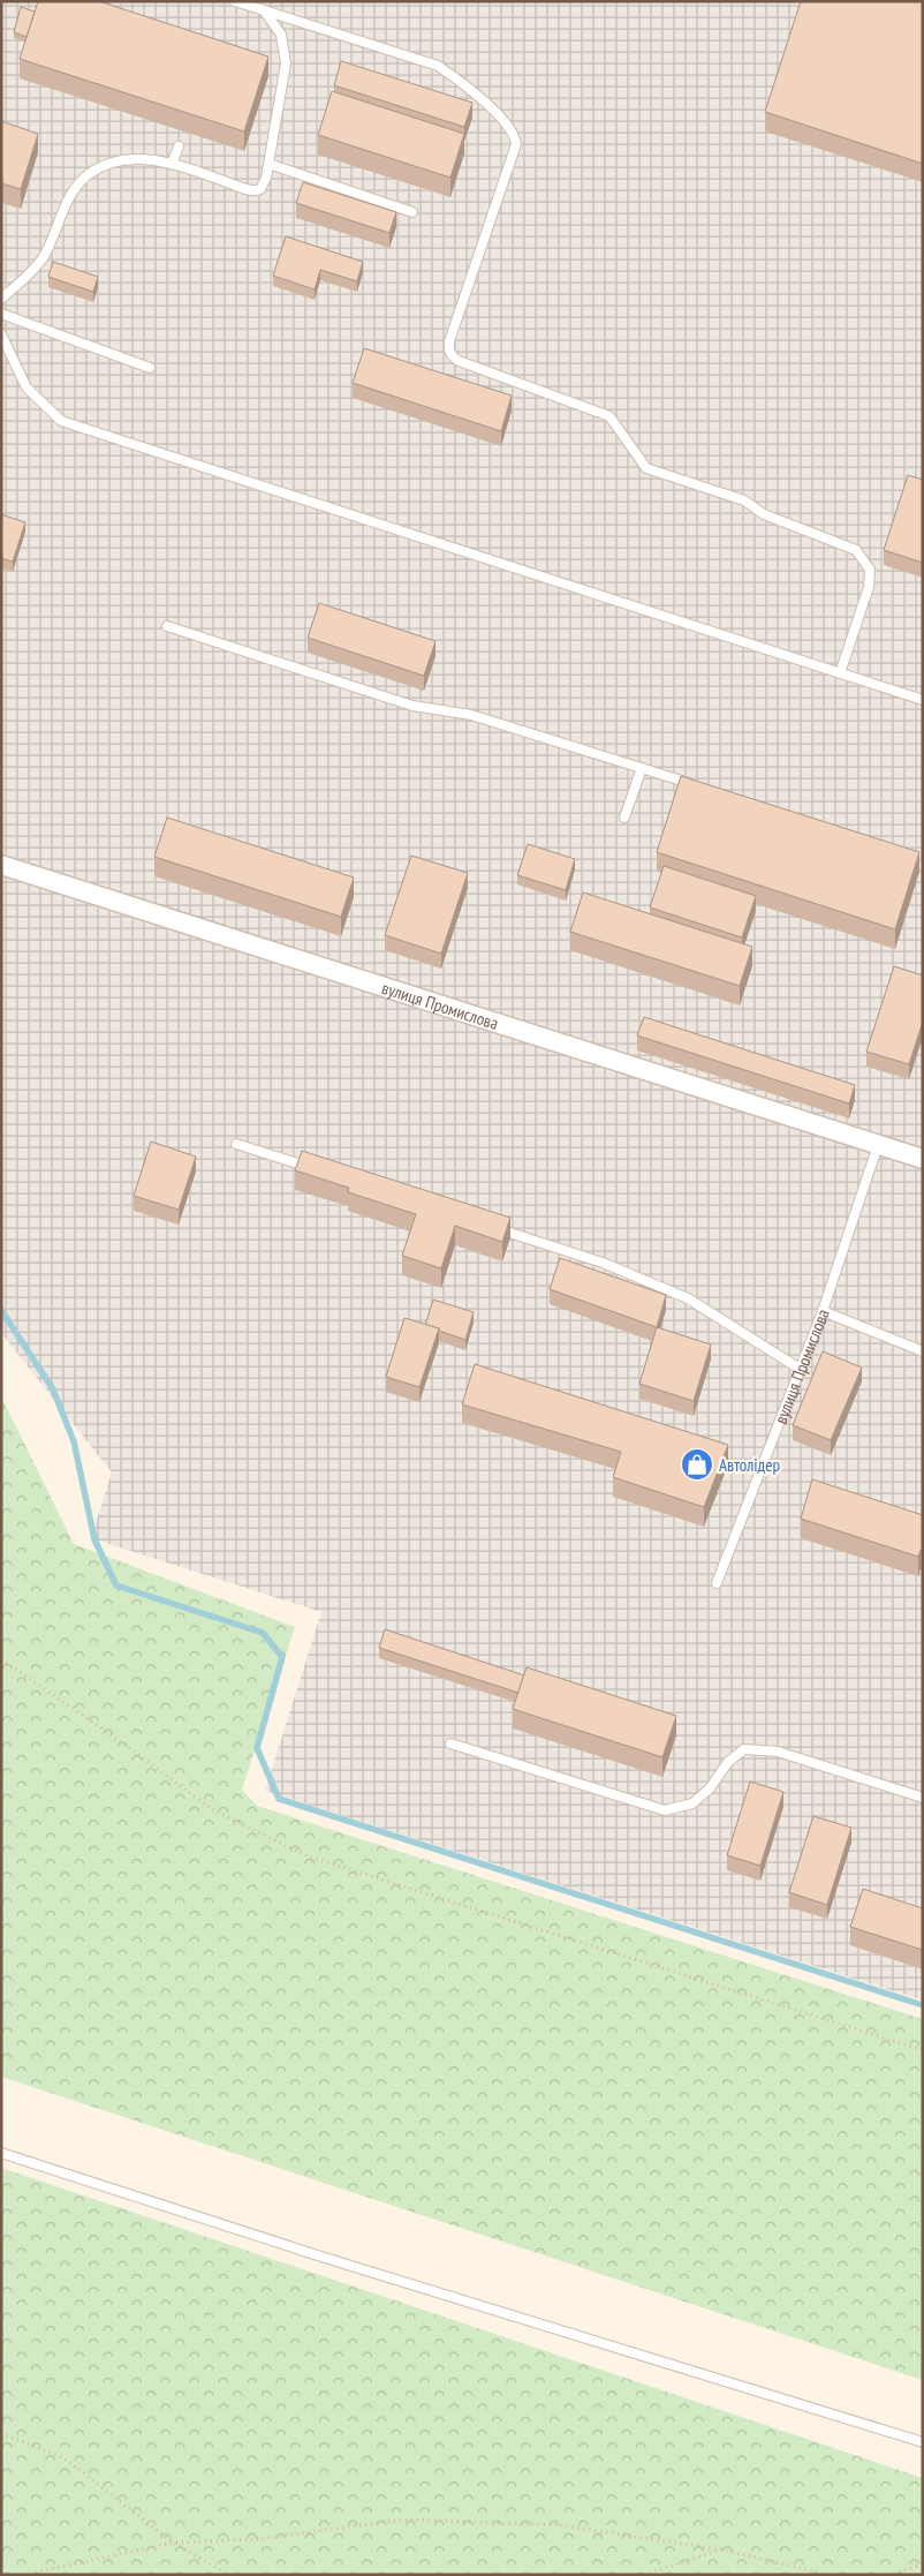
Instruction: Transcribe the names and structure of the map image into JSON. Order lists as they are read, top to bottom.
{
  "streets": {
    "street": ["вулиця Промислова"]
  },
  "places": {
    "shop": ["Автолідер"]
  }
}
